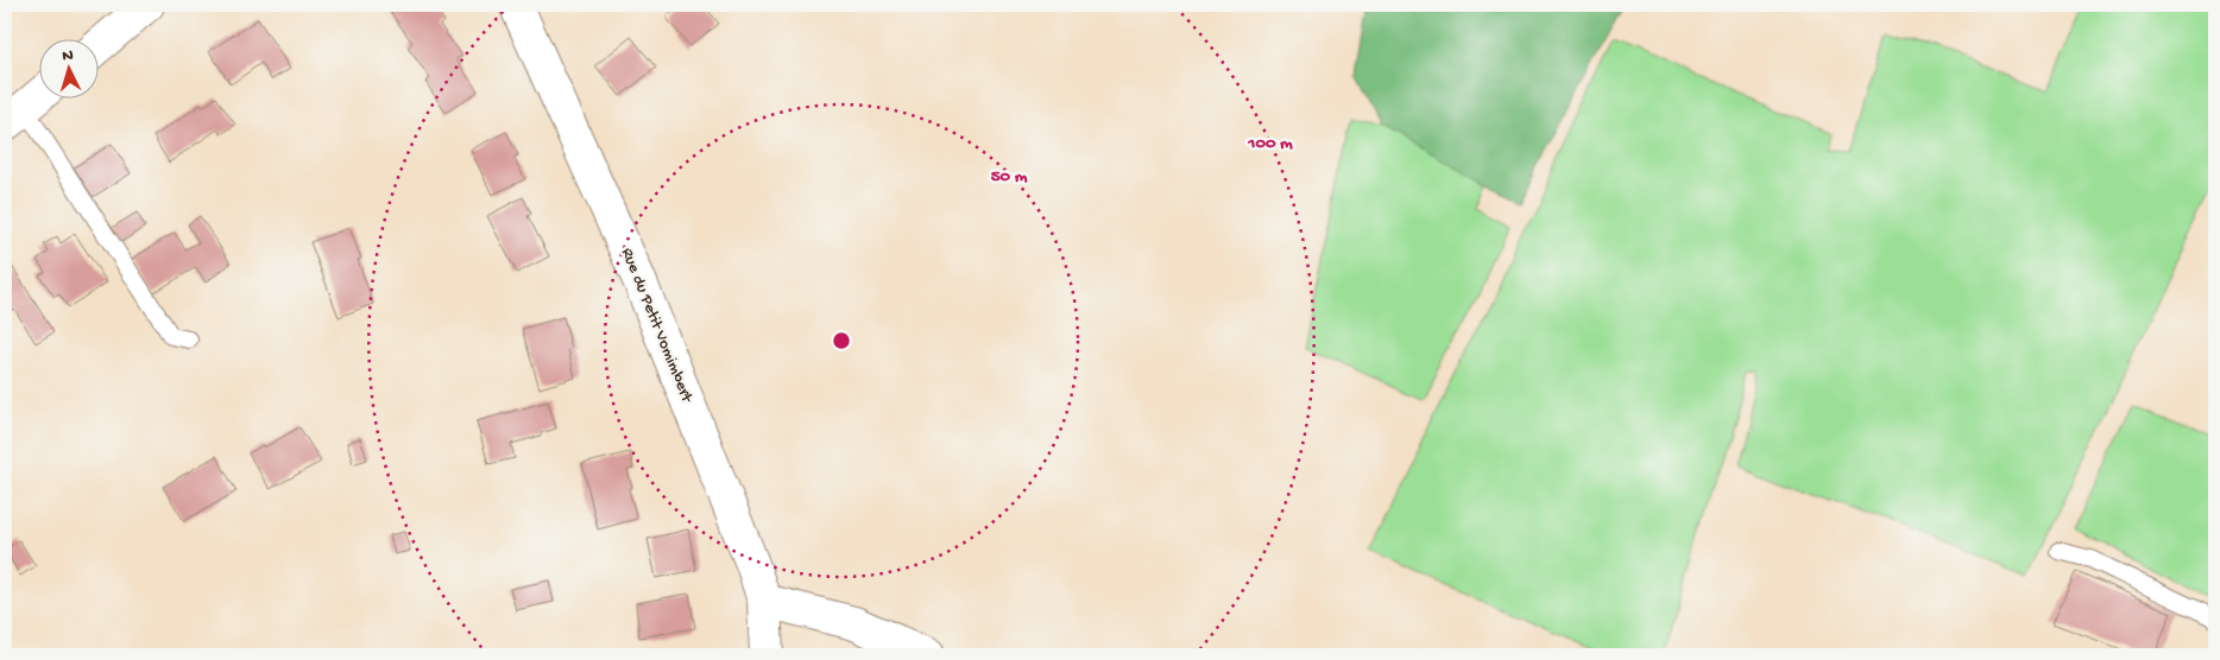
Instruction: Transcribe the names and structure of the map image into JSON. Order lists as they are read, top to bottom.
{
  "streets": {
    "street": ["Rue du Petit Vomimbert"]
  },
  "north": "top",
  "rings": ["100 m", "50 m"]
}
